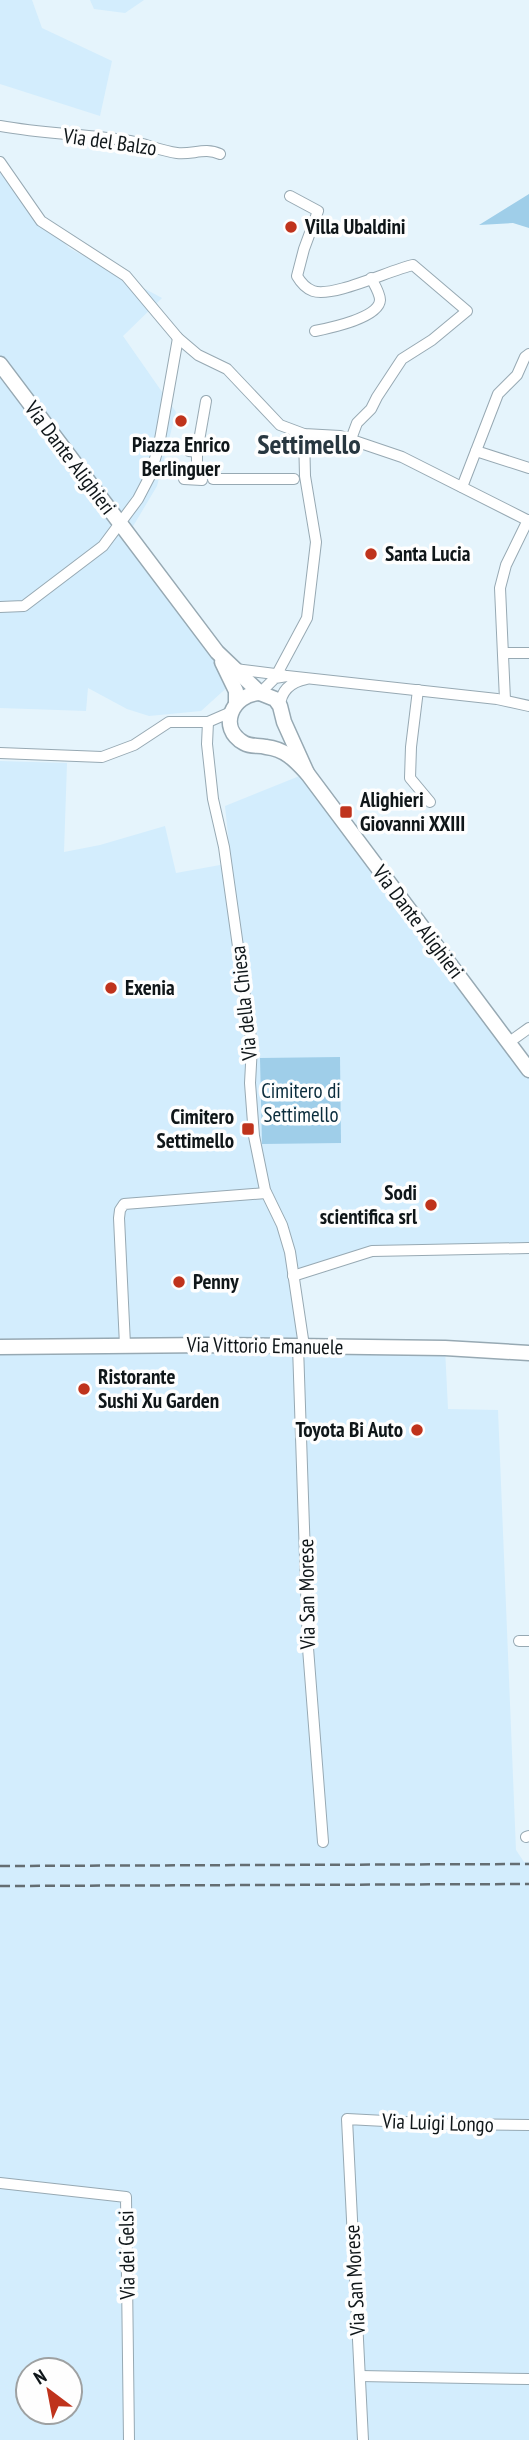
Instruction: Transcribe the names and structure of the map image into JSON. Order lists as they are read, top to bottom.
{
  "streets": {
    "main road": ["Via Dante Alighieri", "Via Vittorio Emanuele"],
    "street": [
      "Via del Balzo",
      "Via della Chiesa",
      "Via San Morese",
      "Via Luigi Longo",
      "Via dei Gelsi"
    ]
  },
  "crossings": [
    ["Via della Chiesa", "Via Vittorio Emanuele"],
    ["Via della Chiesa", "Via San Morese"],
    ["Via Vittorio Emanuele", "Via San Morese"],
    ["Via San Morese", "Via Luigi Longo"]
  ],
  "districts": ["Settimello"],
  "parks": ["Cimitero di Settimello"],
  "places": {
    "other": [
      "Villa Ubaldini",
      "Piazza Enrico Berlinguer",
      "Santa Lucia",
      "Exenia",
      "Sodi scientifica srl",
      "Penny",
      "Ristorante Sushi Xu Garden",
      "Toyota Bi Auto"
    ],
    "transit": ["Alighieri Giovanni XXIII", "Cimitero Settimello"]
  },
  "north": "top left"
}
